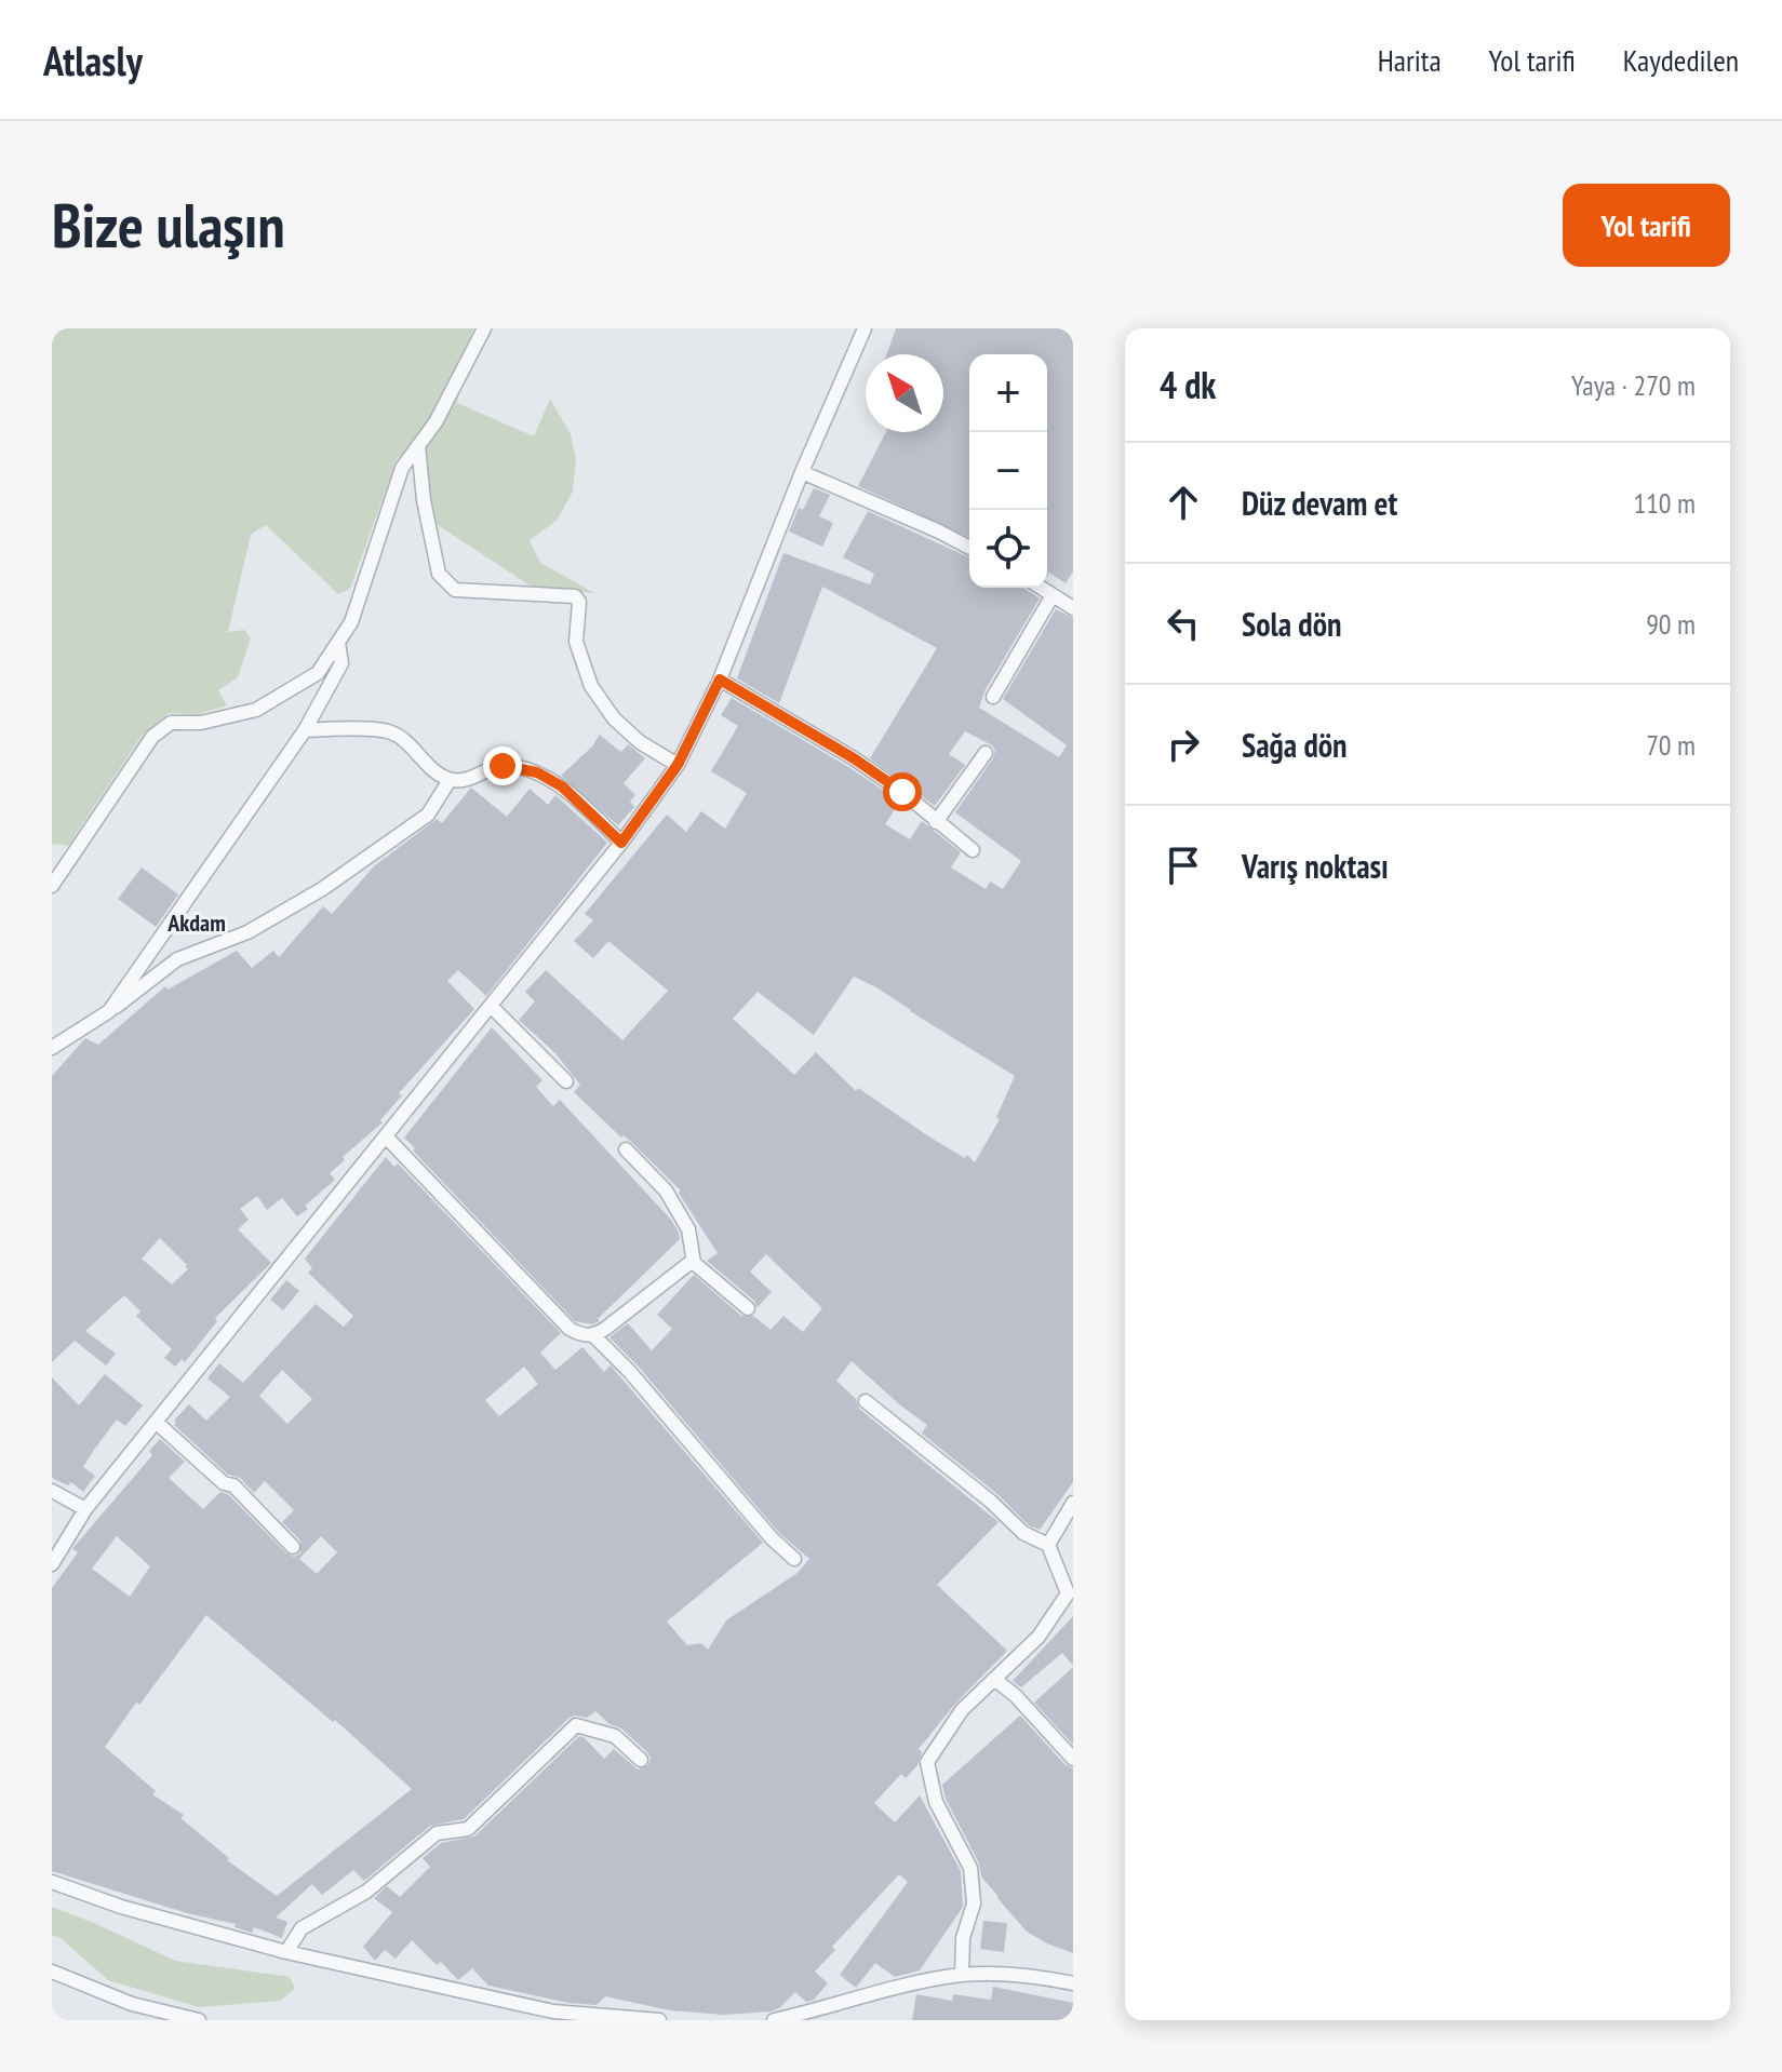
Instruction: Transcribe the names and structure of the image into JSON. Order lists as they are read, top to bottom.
{
  "districts": ["Akdam"],
  "north": "top left",
  "page": {
    "header": "Atlasly",
    "nav": ["Harita", "Yol tarifi", "Kaydedilen"],
    "buttons": "Yol tarifi",
    "title": "Bize ulaşın",
    "heading": ["4 dk", "Yaya · 270 m"],
    "map_buttons": ["+", "−"],
    "list": [
      ["Düz devam et", "110 m"],
      ["Sola dön", "90 m"],
      ["Sağa dön", "70 m"],
      "Varış noktası"
    ]
  }
}
